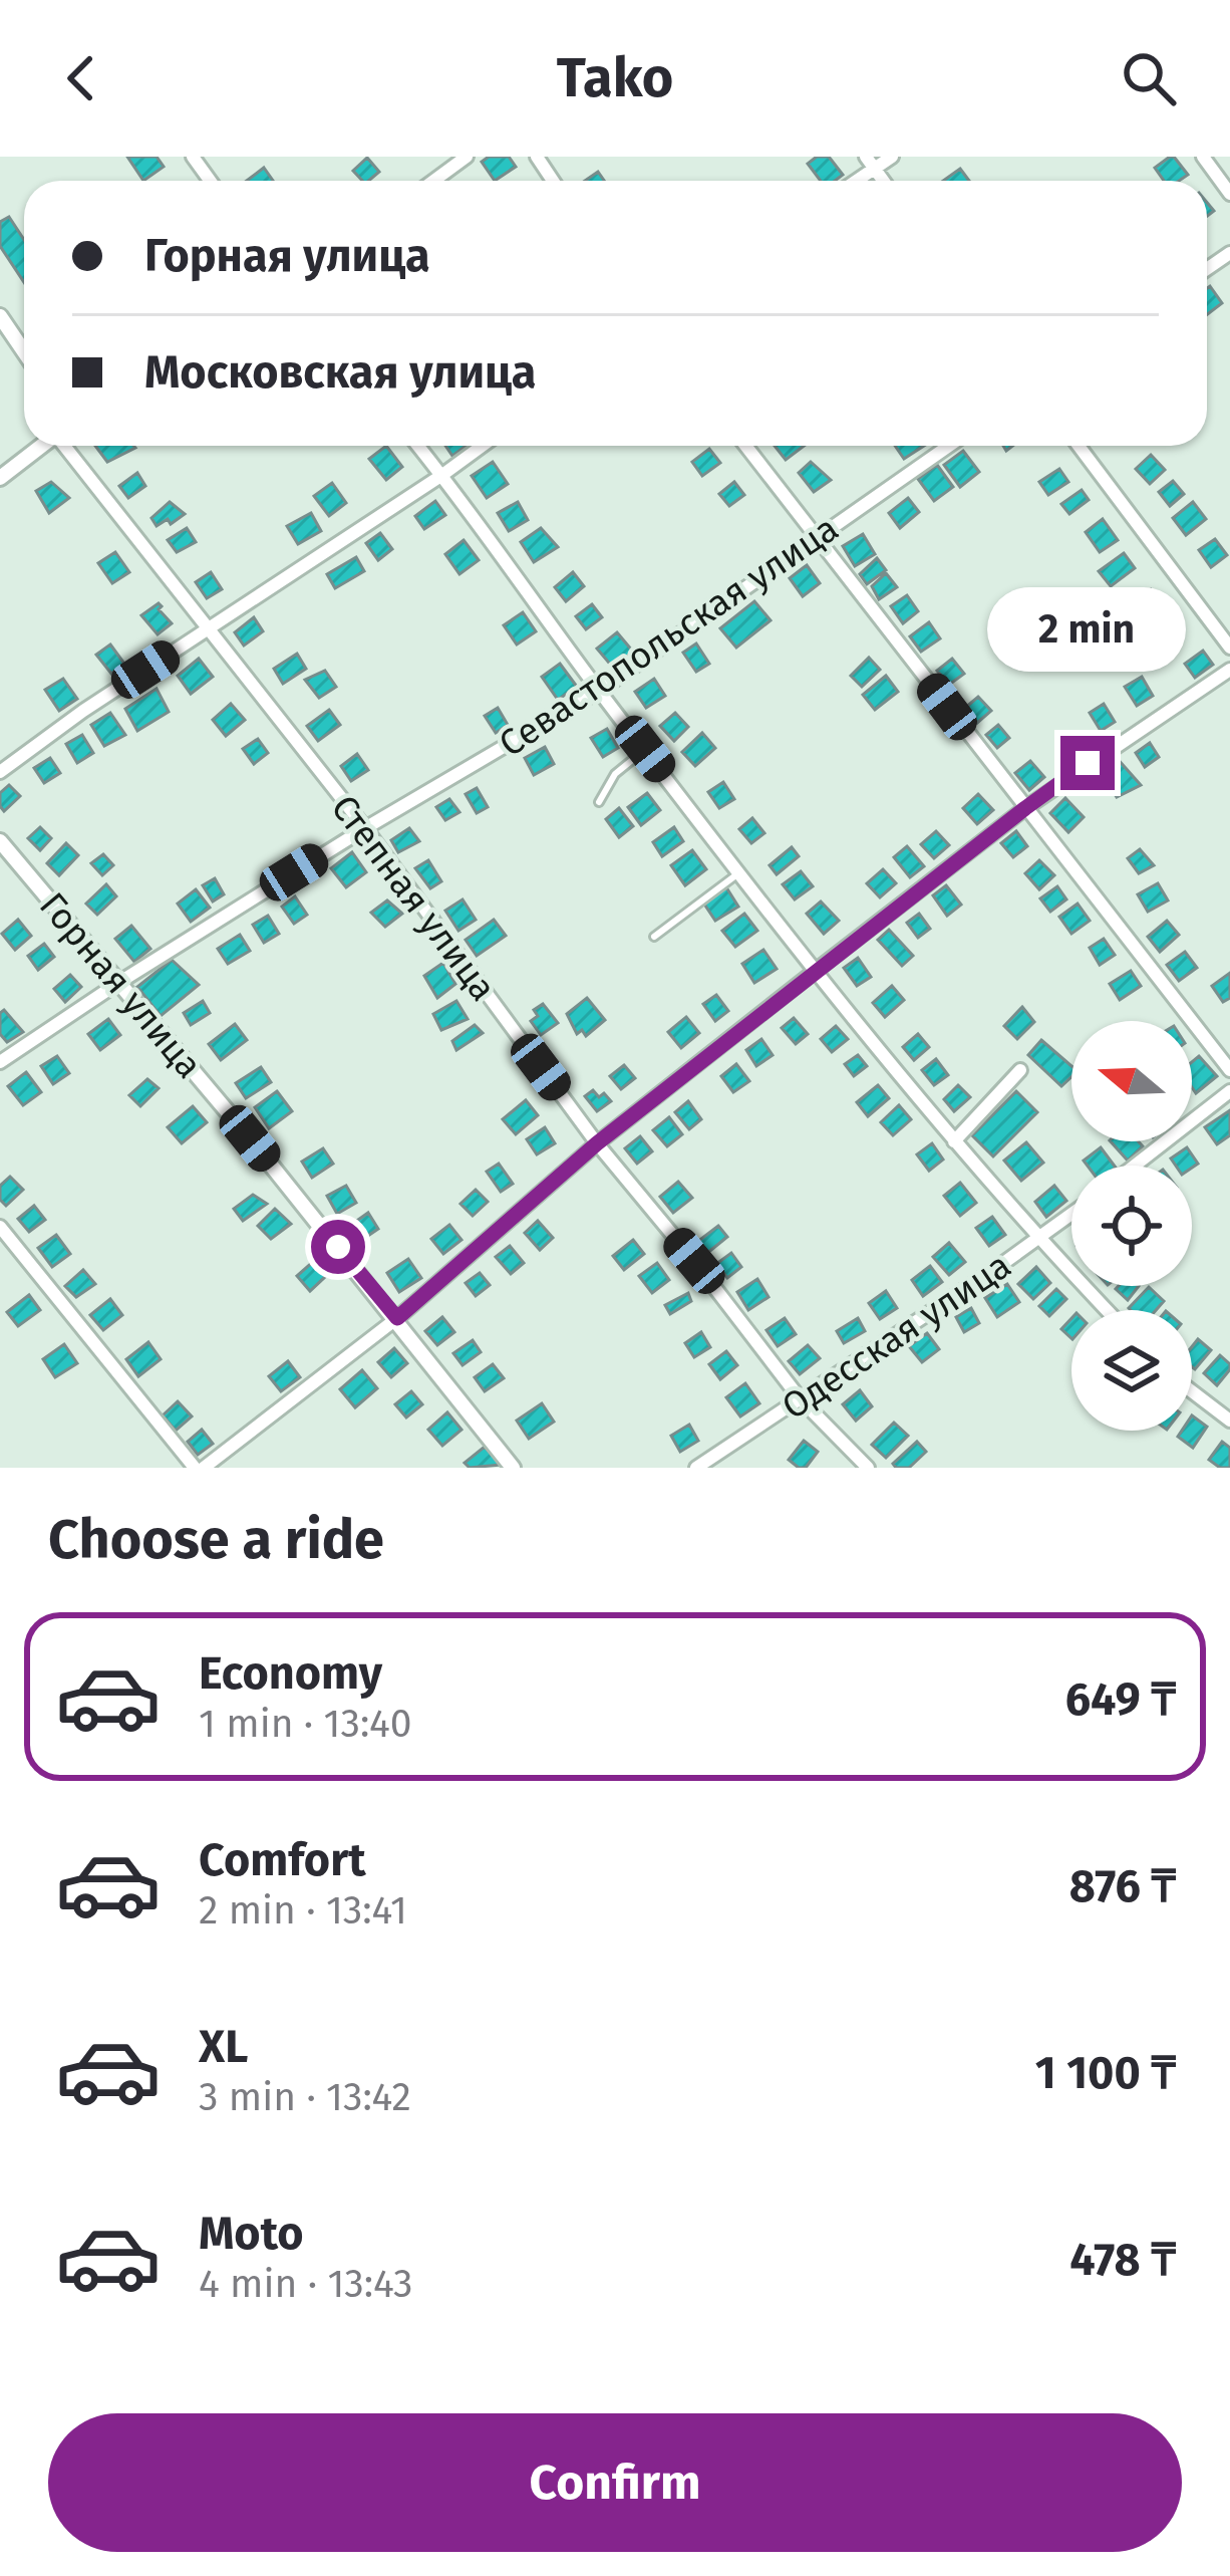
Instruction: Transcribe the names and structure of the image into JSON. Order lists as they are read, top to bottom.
{
  "streets": {
    "street": [
      "Севастопольская улица",
      "Степная улица",
      "Горная улица",
      "Одесская улица"
    ]
  },
  "crossings": [
    ["Севастопольская улица", "Степная улица"],
    ["Севастопольская улица", "Горная улица"],
    ["Степная улица", "Одесская улица"]
  ],
  "north": "left",
  "page": {
    "header": "Tako",
    "banner": ["Горная улица", "Московская улица"],
    "bubble": "2 min",
    "heading": "Choose a ride",
    "list": [
      {
        "name": "Economy",
        "note": "1 min · 13:40",
        "value": "649 ₸"
      },
      {
        "name": "Comfort",
        "note": "2 min · 13:41",
        "value": "876 ₸"
      },
      {
        "name": "XL",
        "note": "3 min · 13:42",
        "value": "1 100 ₸"
      },
      {
        "name": "Moto",
        "note": "4 min · 13:43",
        "value": "478 ₸"
      }
    ],
    "buttons": "Confirm"
  }
}
